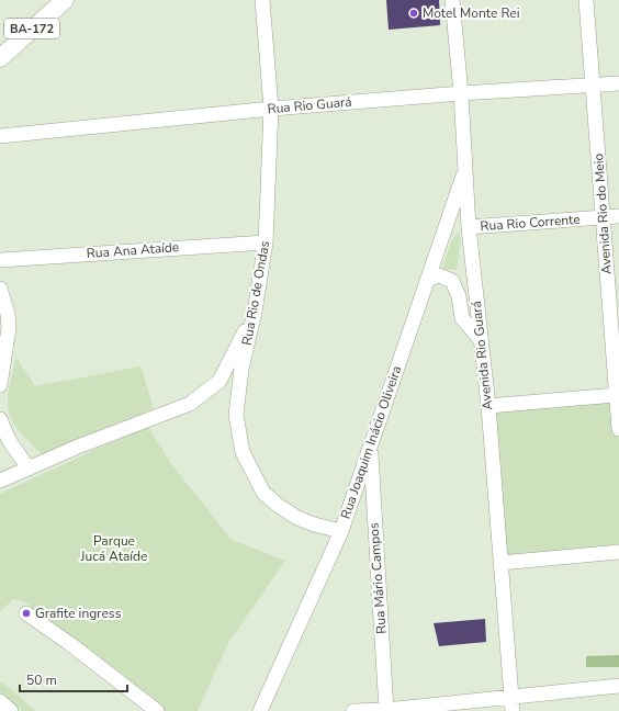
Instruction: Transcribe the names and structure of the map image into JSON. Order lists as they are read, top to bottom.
{
  "streets": {
    "main road": ["BA-172"],
    "street": [
      "Rua Rio Guará",
      "Avenida Rio do Meio",
      "Rua Rio Corrente",
      "Rua Ana Ataíde",
      "Rua Rio de Ondas",
      "Avenida Rio Guará",
      "Rua Joaquim Inácio Oliveira",
      "Rua Mário Campos"
    ]
  },
  "crossings": [
    ["Rua Rio Guará", "Avenida Rio do Meio"],
    ["Rua Rio Guará", "Rua Rio de Ondas"],
    ["Rua Rio Guará", "Avenida Rio Guará"],
    ["Avenida Rio do Meio", "Rua Rio Corrente"],
    ["Rua Rio Corrente", "Avenida Rio Guará"],
    ["Rua Ana Ataíde", "Rua Rio de Ondas"],
    ["Rua Rio de Ondas", "Rua Joaquim Inácio Oliveira"],
    ["Avenida Rio Guará", "Rua Joaquim Inácio Oliveira"],
    ["Rua Joaquim Inácio Oliveira", "Rua Mário Campos"]
  ],
  "parks": ["Parque Jucá Ataíde"],
  "places": ["Motel Monte Rei", "Grafite ingress"],
  "scale_bar": "50 m"
}
